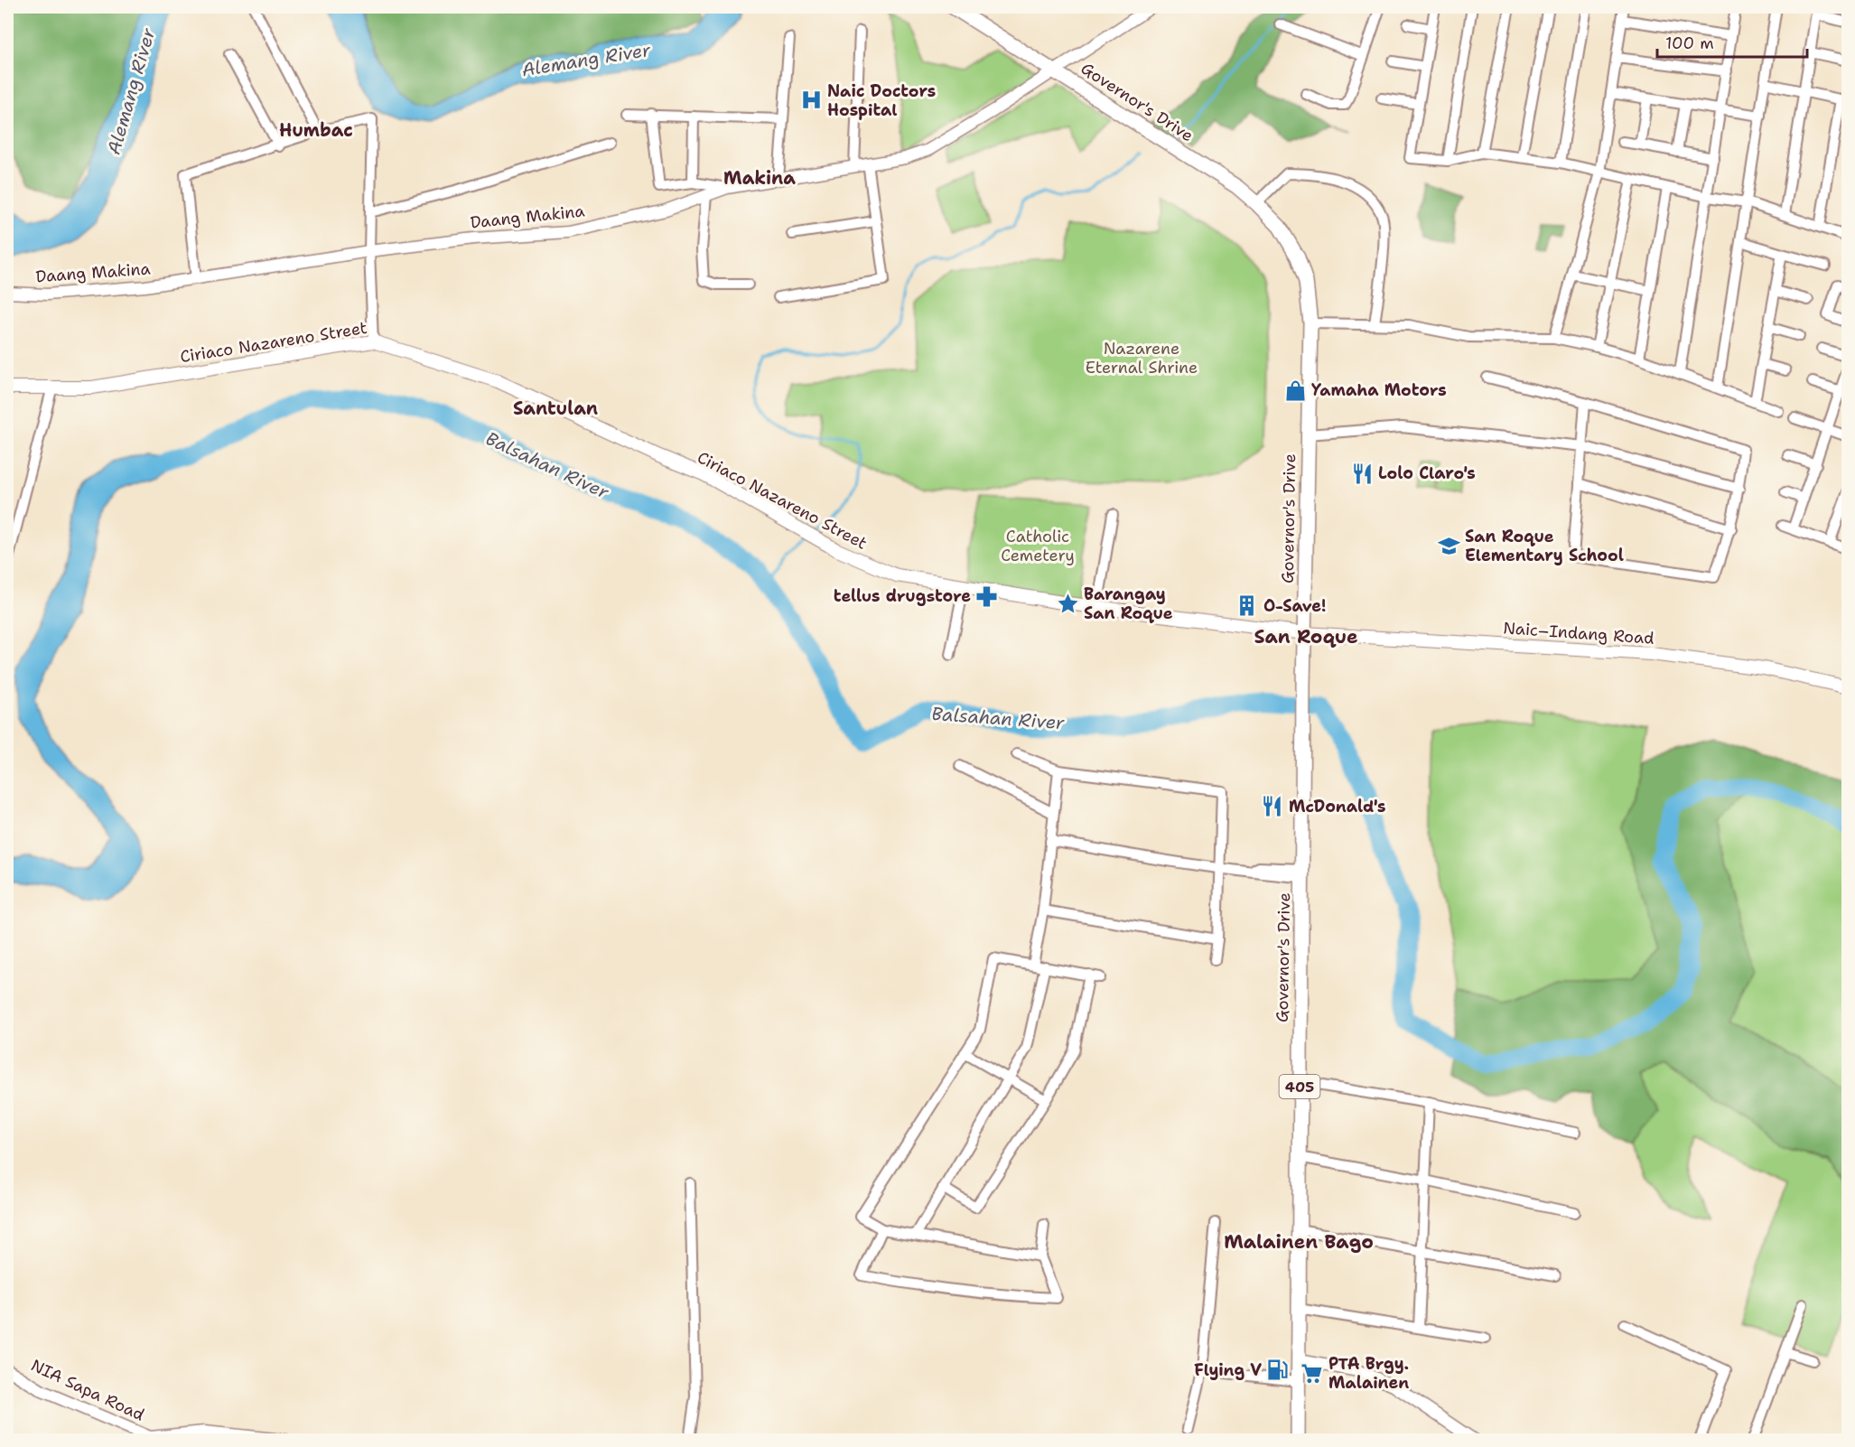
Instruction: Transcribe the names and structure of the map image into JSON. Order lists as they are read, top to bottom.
{
  "streets": {
    "main road": [
      "Governor's Drive",
      "Ciriaco Nazareno Street",
      "Naic–Indang Road",
      "405"
    ],
    "street": ["Daang Makina", "NIA Sapa Road"]
  },
  "crossings": [
    ["Governor's Drive", "Daang Makina"],
    ["Governor's Drive", "Ciriaco Nazareno Street"],
    ["Governor's Drive", "Naic–Indang Road"],
    ["Ciriaco Nazareno Street", "Naic–Indang Road"]
  ],
  "districts": [
    "Humbac",
    "Makina",
    "Santulan",
    "San Roque",
    "Malainen Bago"
  ],
  "water": ["Alemang River", "Balsahan River"],
  "parks": ["Nazarene Eternal Shrine", "Catholic Cemetery"],
  "places": {
    "hospital": ["Naic Doctors Hospital"],
    "shop": ["Yamaha Motors"],
    "restaurant": ["Lolo Claro's", "McDonald's"],
    "school or university": ["San Roque Elementary School"],
    "pharmacy": ["tellus drugstore"],
    "place": ["Barangay San Roque"],
    "building": ["O-Save!"],
    "fuel station": ["Flying V"],
    "supermarket": ["PTA Brgy. Malainen"]
  },
  "scale_bar": "100 m"
}
